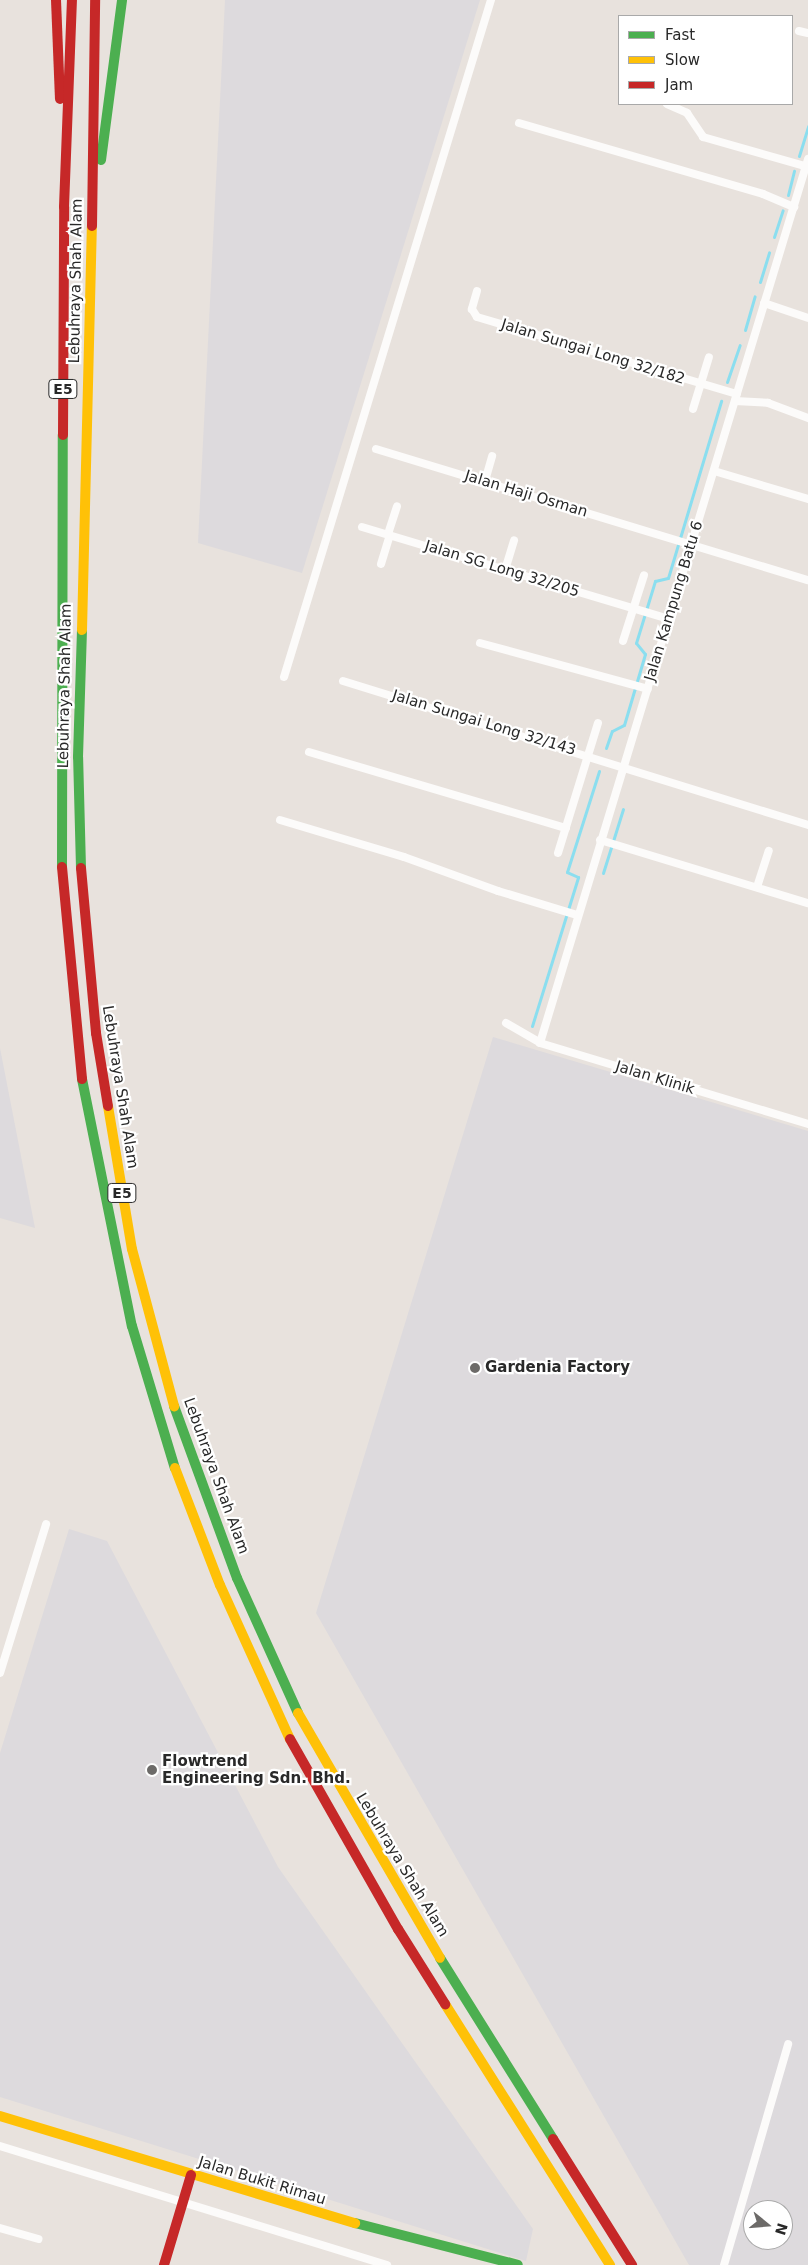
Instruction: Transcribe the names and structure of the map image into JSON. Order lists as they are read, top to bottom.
{
  "streets": {
    "main road": ["Lebuhraya Shah Alam", "E5", "Jalan Bukit Rimau"],
    "street": [
      "Jalan Sungai Long 32/182",
      "Jalan Haji Osman",
      "Jalan SG Long 32/205",
      "Jalan Kampung Batu 6",
      "Jalan Sungai Long 32/143",
      "Jalan Klinik"
    ]
  },
  "crossings": [
    ["Jalan Sungai Long 32/182", "Jalan Kampung Batu 6"],
    ["Jalan Haji Osman", "Jalan Kampung Batu 6"],
    ["Jalan SG Long 32/205", "Jalan Kampung Batu 6"],
    ["Jalan Kampung Batu 6", "Jalan Sungai Long 32/143"],
    ["Jalan Kampung Batu 6", "Jalan Klinik"]
  ],
  "places": ["Gardenia Factory", "Flowtrend Engineering Sdn. Bhd."],
  "legend": ["Fast", "Slow", "Jam"],
  "north": "right"
}
